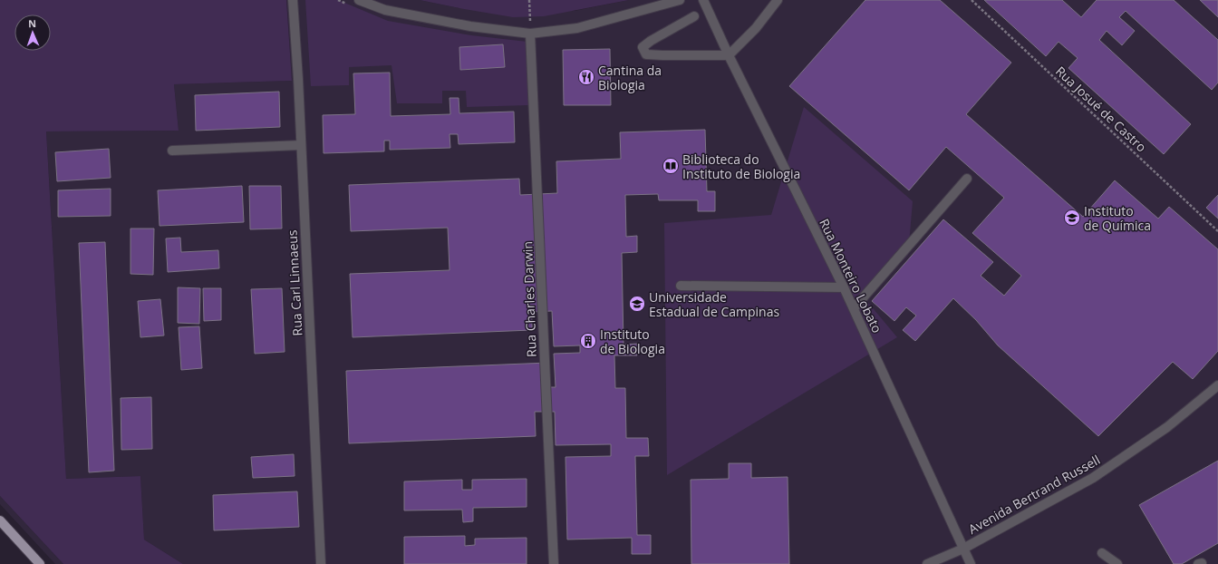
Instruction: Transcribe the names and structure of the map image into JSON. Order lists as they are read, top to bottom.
{
  "streets": {
    "street": [
      "Rua Monteiro Lobato",
      "Rua Carl Linnaeus",
      "Rua Charles Darwin",
      "Avenida Bertrand Russell"
    ],
    "path": ["Rua Josué de Castro"]
  },
  "crossings": [
    ["Rua Monteiro Lobato", "Avenida Bertrand Russell"]
  ],
  "places": {
    "restaurant": ["Cantina da Biologia"],
    "library": ["Biblioteca do Instituto de Biologia"],
    "school or university": ["Instituto de Química", "Universidade Estadual de Campinas"],
    "building": ["Instituto de Biologia"]
  },
  "north": "top"
}
